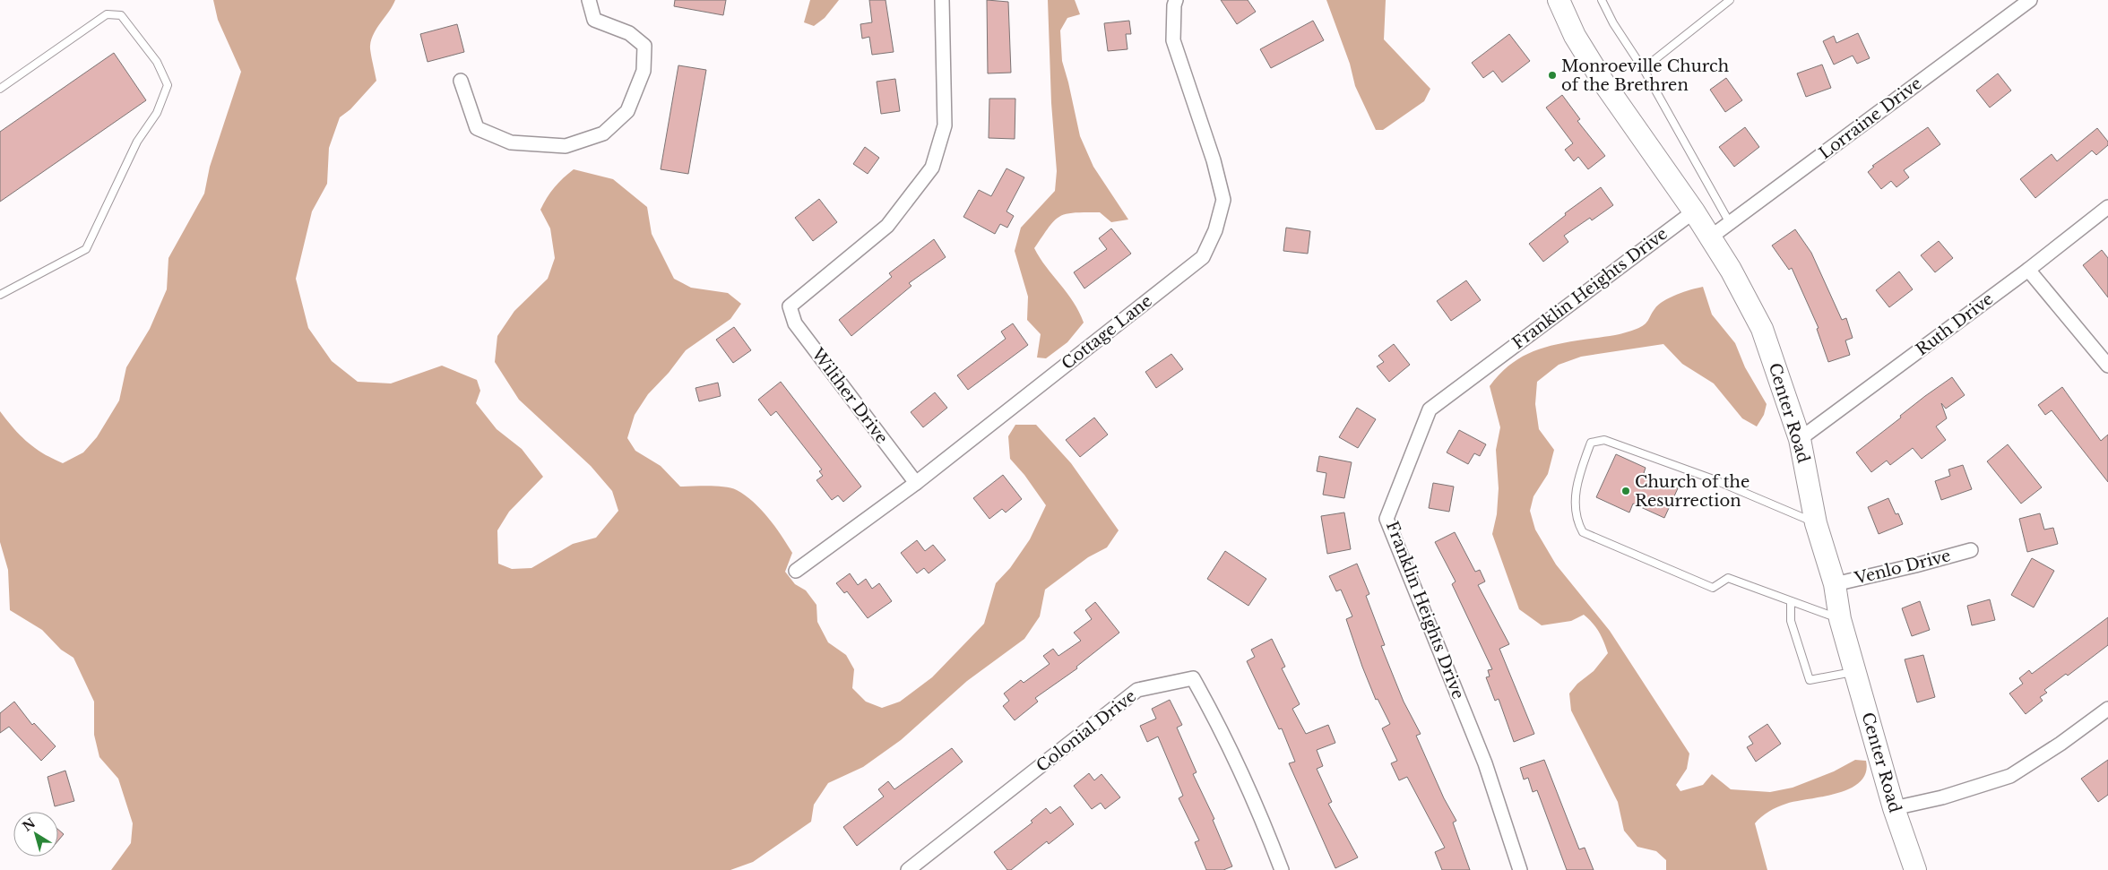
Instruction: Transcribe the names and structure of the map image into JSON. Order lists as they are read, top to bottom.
{
  "streets": {
    "main road": ["Center Road"],
    "street": [
      "Lorraine Drive",
      "Franklin Heights Drive",
      "Ruth Drive",
      "Cottage Lane",
      "Wilther Drive",
      "Venlo Drive",
      "Colonial Drive"
    ]
  },
  "crossings": [
    ["Lorraine Drive", "Center Road"],
    ["Franklin Heights Drive", "Center Road"],
    ["Ruth Drive", "Center Road"],
    ["Cottage Lane", "Wilther Drive"],
    ["Center Road", "Venlo Drive"]
  ],
  "places": ["Monroeville Church of the Brethren", "Church of the Resurrection"],
  "north": "top left"
}
